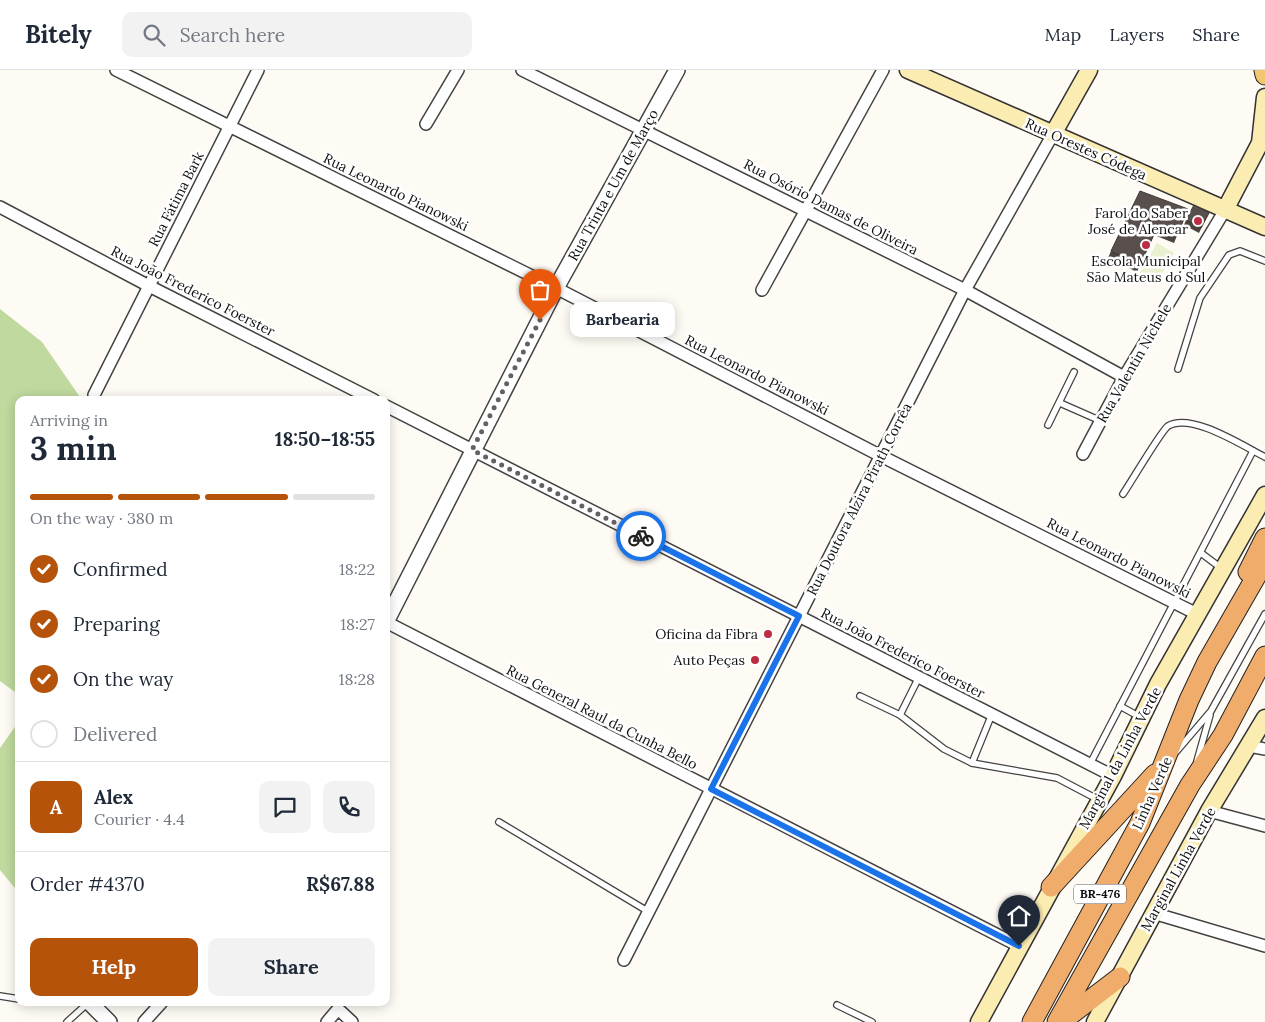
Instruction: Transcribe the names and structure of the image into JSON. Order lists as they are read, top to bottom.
{
  "streets": {
    "highway": ["Linha Verde", "BR-476"],
    "main road": [
      "Rua Orestes Códega",
      "Rua Valentin Nichele",
      "Rua Doutora Alzira Pirath Corrêa",
      "Marginal da Linha Verde",
      "Marginal Linha Verde"
    ],
    "street": [
      "Rua Trinta e Um de Março",
      "Rua Leonardo Pianowski",
      "Rua Fátima Bark",
      "Rua Osório Damas de Oliveira",
      "Rua João Frederico Foerster",
      "Rua General Raul da Cunha Bello"
    ]
  },
  "crossings": [
    ["Rua Orestes Códega", "Rua Valentin Nichele"],
    ["Rua Orestes Códega", "Rua Doutora Alzira Pirath Corrêa"],
    ["Rua Trinta e Um de Março", "Rua Leonardo Pianowski"],
    ["Rua Trinta e Um de Março", "Rua Osório Damas de Oliveira"],
    ["Rua Trinta e Um de Março", "Rua João Frederico Foerster"],
    ["Rua Leonardo Pianowski", "Rua Fátima Bark"],
    ["Rua Leonardo Pianowski", "Rua Doutora Alzira Pirath Corrêa"],
    ["Rua Leonardo Pianowski", "Marginal da Linha Verde"],
    ["Rua Fátima Bark", "Rua João Frederico Foerster"],
    ["Rua Osório Damas de Oliveira", "Rua Valentin Nichele"],
    ["Rua Osório Damas de Oliveira", "Rua Doutora Alzira Pirath Corrêa"],
    ["Rua João Frederico Foerster", "Rua Doutora Alzira Pirath Corrêa"],
    ["Rua João Frederico Foerster", "Marginal da Linha Verde"],
    ["Rua Doutora Alzira Pirath Corrêa", "Rua General Raul da Cunha Bello"],
    ["Rua General Raul da Cunha Bello", "Marginal da Linha Verde"]
  ],
  "places": [
    "Farol do Saber José de Alencar",
    "Escola Municipal São Mateus do Sul",
    "Barbearia",
    "Oficina da Fibra",
    "Auto Peças"
  ],
  "page": {
    "header": "Bitely",
    "search": "Search here",
    "nav": ["Map", "Layers", "Share"],
    "bubble": "Barbearia",
    "heading": ["3 min", "Arriving in", "18:50–18:55"],
    "panel": [
      "Alex",
      "Courier · 4.4",
      "Order #4370",
      "R$67.88"
    ],
    "bar": "On the way · 380 m",
    "list": [
      ["Confirmed", "18:22"],
      ["Preparing", "18:27"],
      ["On the way", "18:28"],
      "Delivered"
    ],
    "round": "A",
    "buttons": ["Help", "Share"]
  }
}
